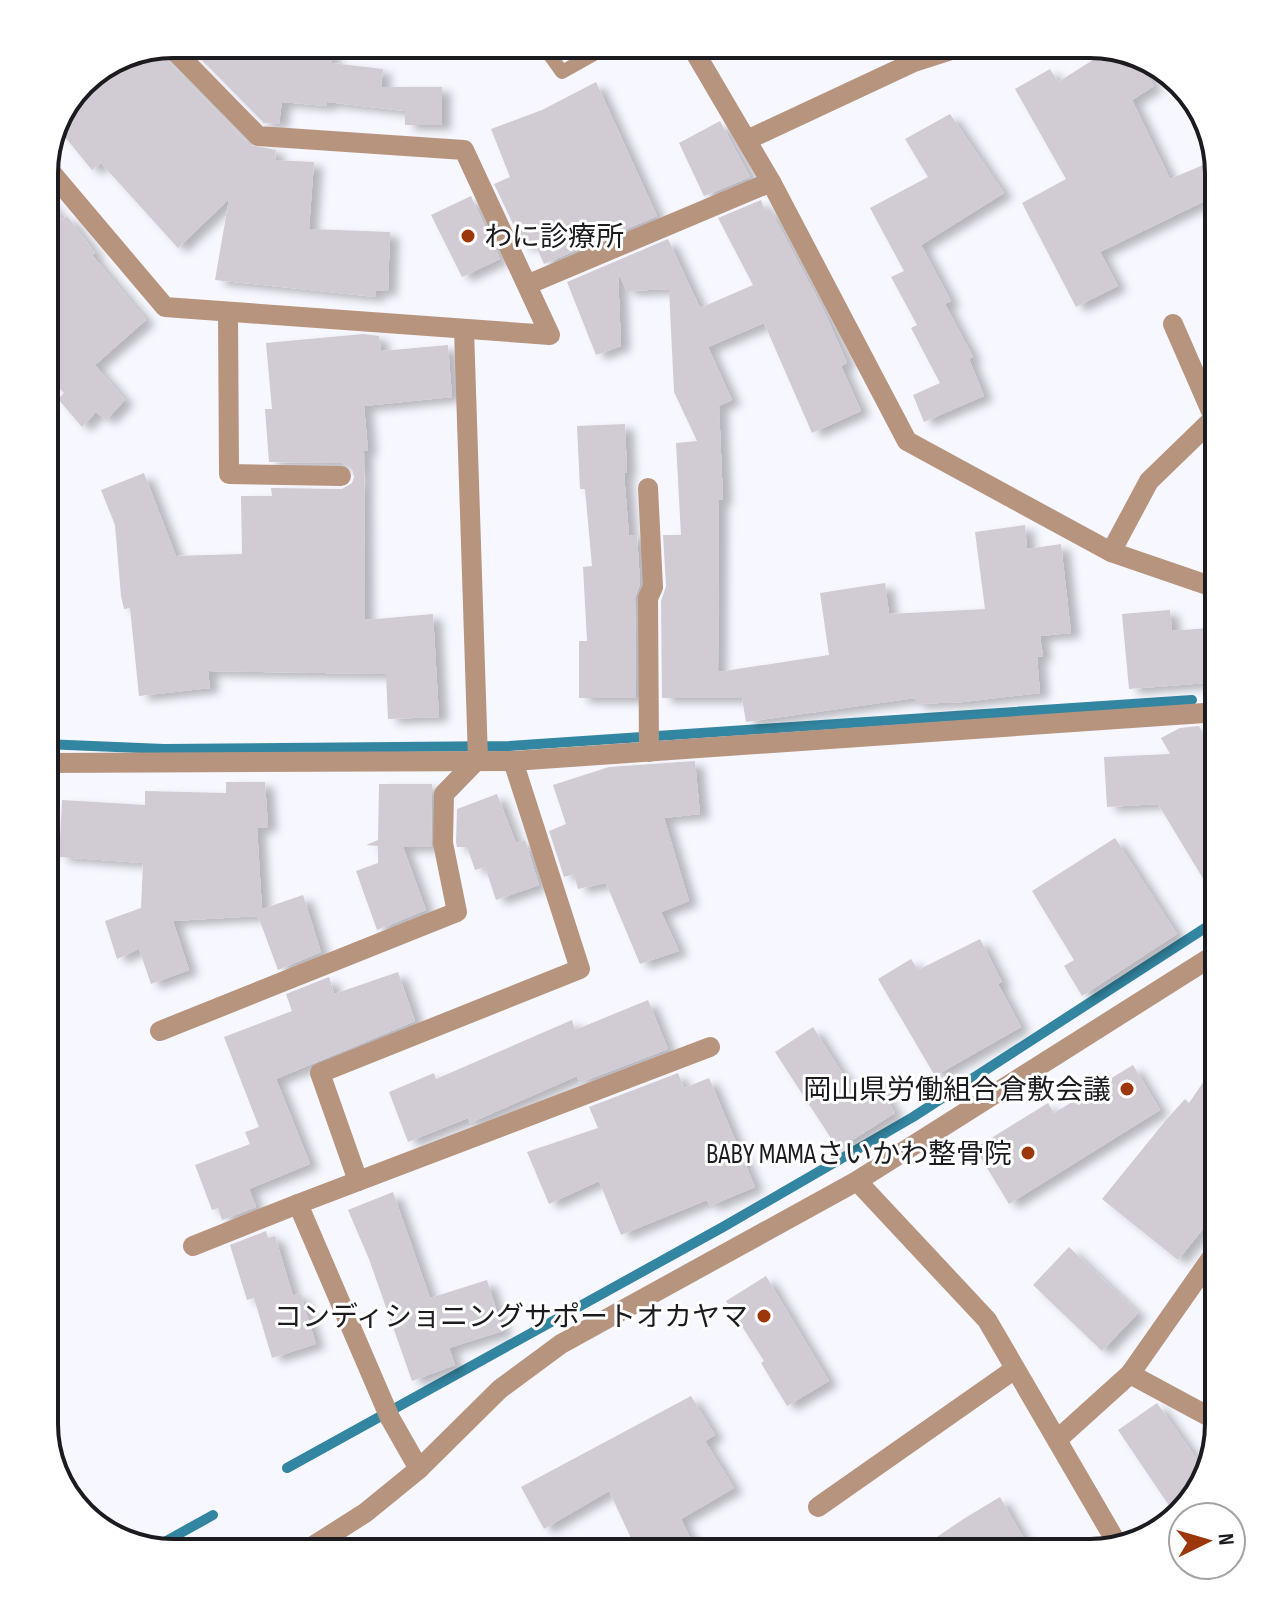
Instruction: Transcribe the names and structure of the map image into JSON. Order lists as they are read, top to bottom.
{
  "places": [
    "わに診療所",
    "岡山県労働組合倉敷会議",
    "BABY MAMAさいかわ整骨院",
    "コンディショニングサポートオカヤマ"
  ],
  "north": "right"
}
